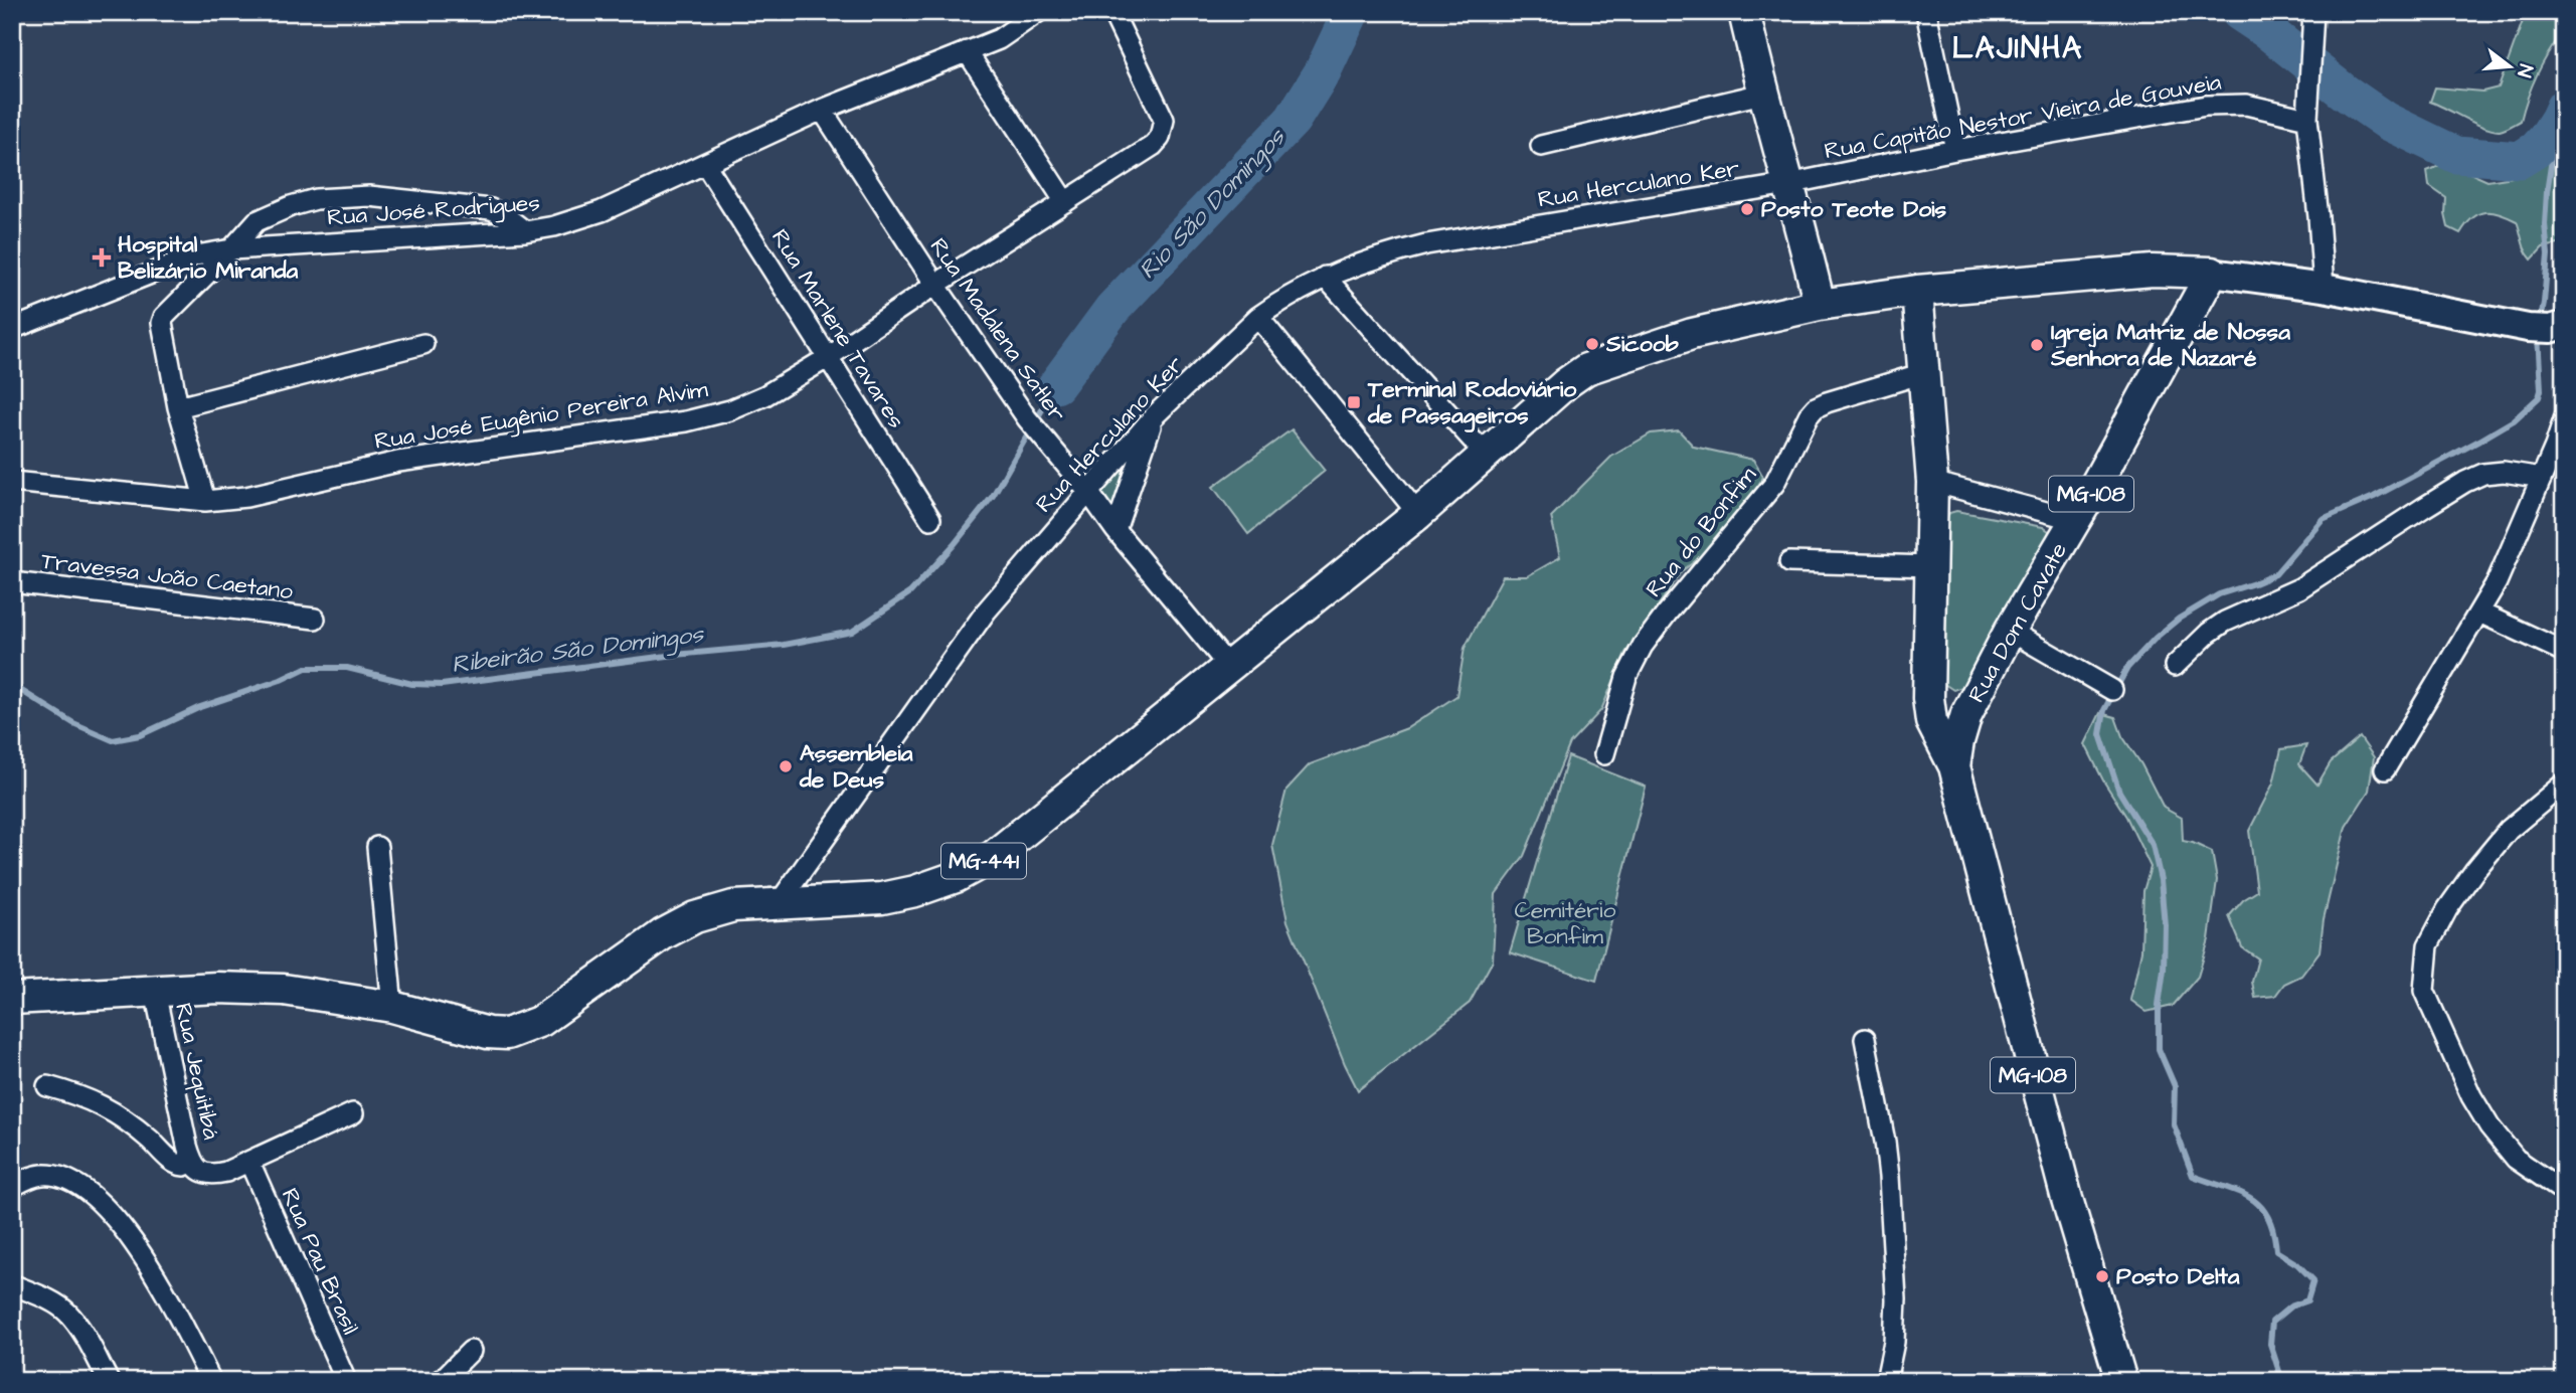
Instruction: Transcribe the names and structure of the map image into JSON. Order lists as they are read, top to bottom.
{
  "streets": {
    "main road": ["MG-108", "Rua Dom Cavate", "MG-441"],
    "street": [
      "Rua Capitão Nestor Vieira de Gouveia",
      "Rua Herculano Ker",
      "Rua José Rodrigues",
      "Rua Marlene Tavares",
      "Rua Madalena Satler",
      "Rua José Eugênio Pereira Alvim",
      "Rua do Bonfim",
      "Travessa João Caetano",
      "Rua Jequitibá",
      "Rua Pau Brasil"
    ]
  },
  "crossings": [
    ["Rua Capitão Nestor Vieira de Gouveia", "Rua Herculano Ker"],
    ["Rua Herculano Ker", "Rua Madalena Satler"],
    ["Rua Herculano Ker", "MG-441"],
    ["Rua José Rodrigues", "Rua Marlene Tavares"],
    ["Rua José Rodrigues", "Rua Madalena Satler"],
    ["Rua Marlene Tavares", "Rua José Eugênio Pereira Alvim"],
    ["Rua Madalena Satler", "Rua José Eugênio Pereira Alvim"],
    ["Rua Madalena Satler", "MG-441"],
    ["MG-108", "Rua do Bonfim"],
    ["MG-108", "Rua Dom Cavate"],
    ["MG-441", "Rua Jequitibá"],
    ["Rua Jequitibá", "Rua Pau Brasil"]
  ],
  "districts": ["LAJINHA"],
  "water": ["Rio São Domingos", "Ribeirão São Domingos"],
  "parks": ["Cemitério Bonfim"],
  "places": {
    "other": [
      "Posto Teote Dois",
      "Sicoob",
      "Igreja Matriz de Nossa Senhora de Nazaré",
      "Assembleia de Deus",
      "Posto Delta"
    ],
    "health": ["Hospital Belizário Miranda"],
    "transit": ["Terminal Rodoviário de Passageiros"]
  },
  "north": "right"
}
